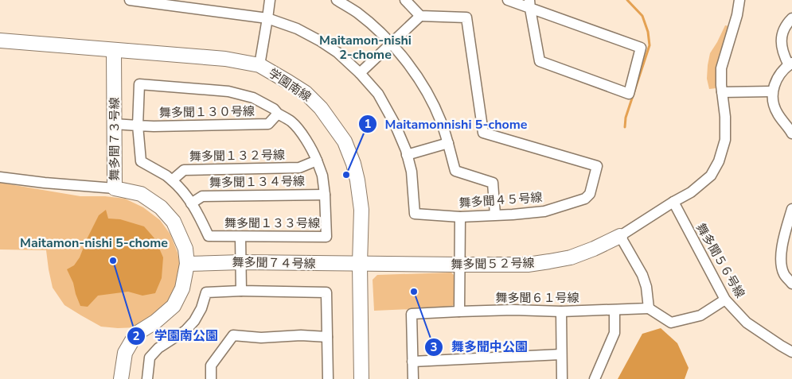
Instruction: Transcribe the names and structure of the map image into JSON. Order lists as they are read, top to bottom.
{
  "streets": {
    "street": [
      "学園南線",
      "舞多聞１３０号線",
      "舞多聞７３号線",
      "舞多聞１３２号線",
      "舞多聞１３４号線",
      "舞多聞４５号線",
      "舞多聞１３３号線",
      "舞多聞５６号線",
      "舞多聞７４号線",
      "舞多聞５２号線",
      "舞多聞６１号線"
    ]
  },
  "crossings": [
    ["学園南線", "舞多聞７３号線"],
    ["学園南線", "舞多聞７４号線"],
    ["学園南線", "舞多聞５２号線"],
    ["舞多聞１３０号線", "舞多聞７３号線"],
    ["舞多聞７３号線", "舞多聞７４号線"],
    ["舞多聞１３２号線", "舞多聞１３３号線"],
    ["舞多聞１３４号線", "舞多聞１３３号線"],
    ["舞多聞７４号線", "舞多聞５２号線"]
  ],
  "districts": ["Maitamon-nishi 2-chome", "Maitamon-nishi 5-chome"],
  "places": ["Maitamonnishi 5-chome", "学園南公園", "舞多聞中公園"]
}
